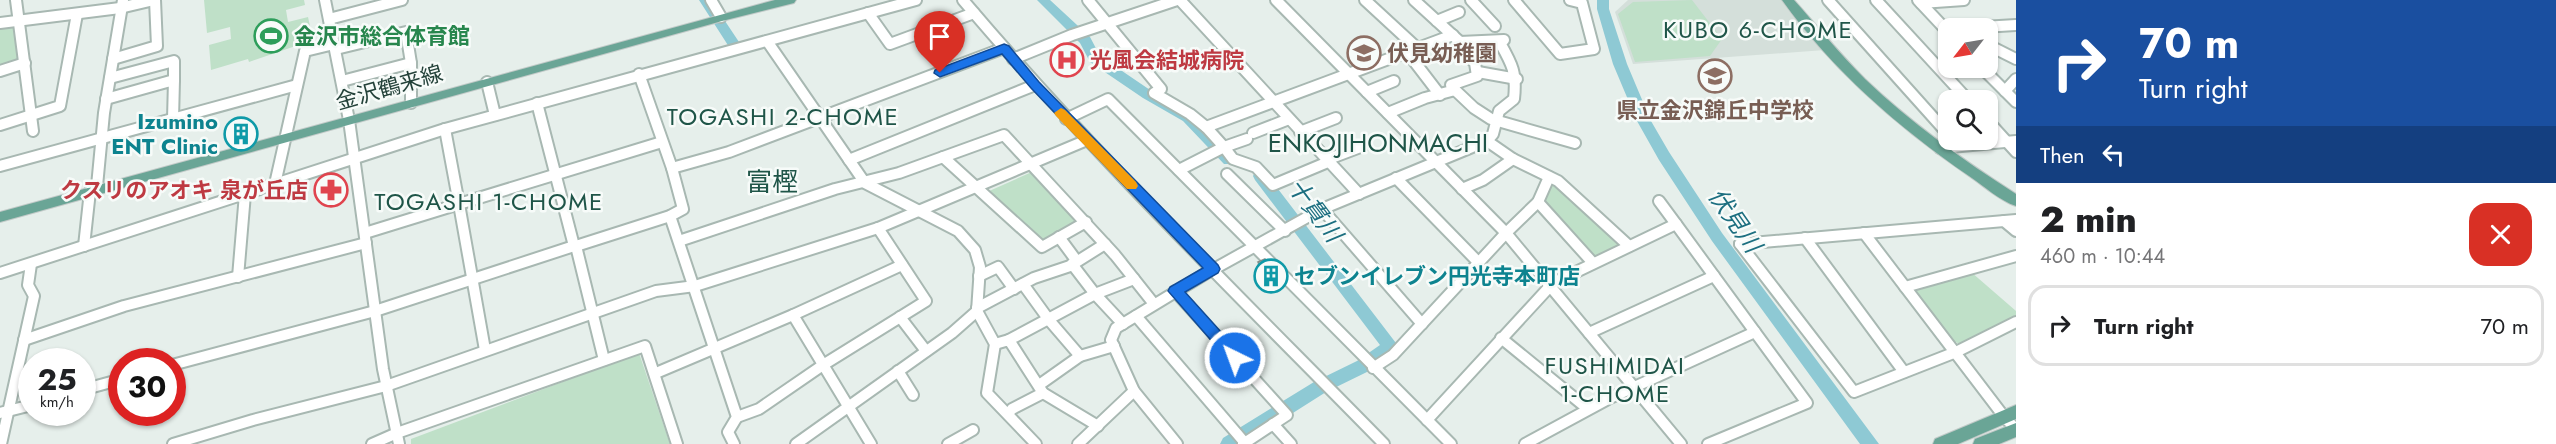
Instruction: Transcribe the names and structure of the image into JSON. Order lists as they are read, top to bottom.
{
  "streets": {
    "main road": ["金沢鶴来線"]
  },
  "districts": [
    "KUBO 6-CHOME",
    "TOGASHI 2-CHOME",
    "ENKOJIHONMACHI",
    "富樫",
    "TOGASHI 1-CHOME",
    "FUSHIMIDAI 1-CHOME"
  ],
  "water": ["十貫川", "伏見川"],
  "places": {
    "sports": ["金沢市総合体育館"],
    "school or university": ["伏見幼稚園", "県立金沢錦丘中学校"],
    "hospital": ["光風会結城病院"],
    "building": ["Izumino ENT Clinic", "セブンイレブン円光寺本町店"],
    "pharmacy": ["クスリのアオキ 泉が丘店"]
  },
  "north": "bottom left",
  "page": {
    "turn": ["70 m", "Turn right"],
    "then": "Then",
    "heading": ["2 min", "460 m · 10:44"],
    "list": [
      {
        "name": "Turn right",
        "value": "70 m"
      }
    ],
    "speed": "25 km/h",
    "limit": "30"
  }
}
